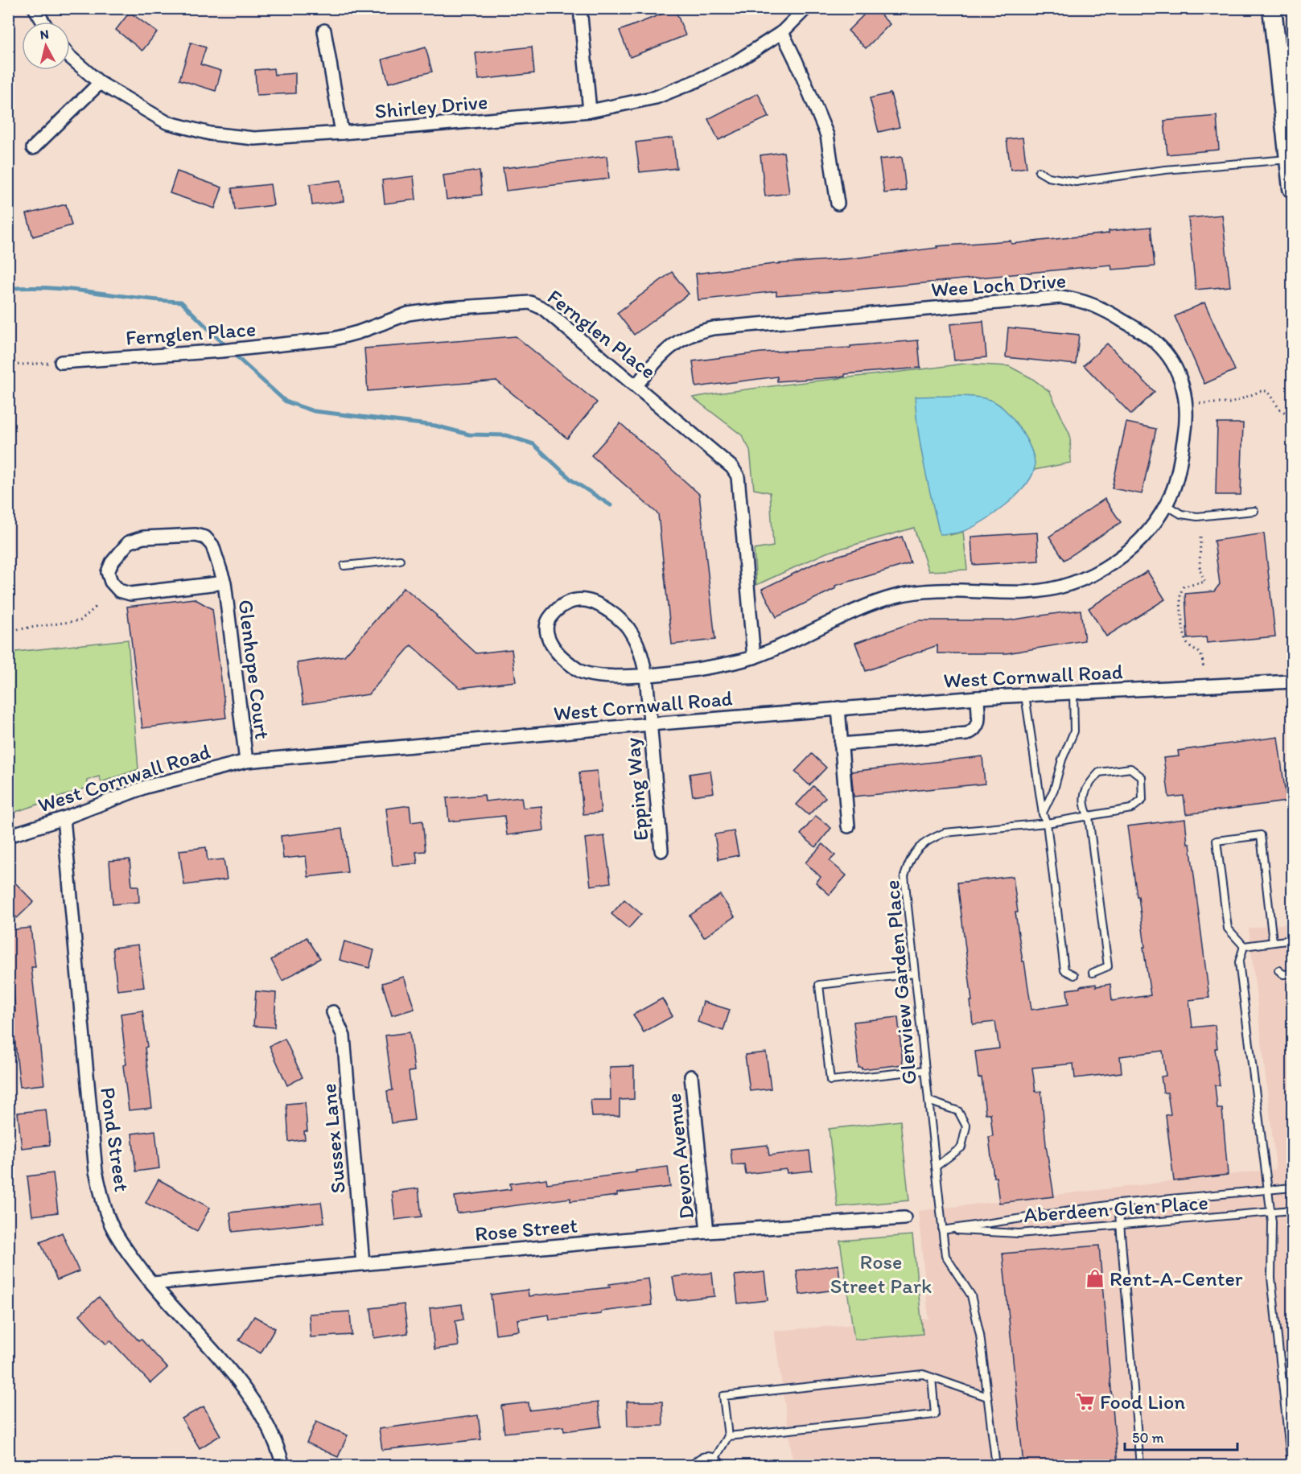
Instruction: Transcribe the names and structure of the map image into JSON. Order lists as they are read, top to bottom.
{
  "streets": {
    "street": [
      "Shirley Drive",
      "Wee Loch Drive",
      "Fernglen Place",
      "Glenhope Court",
      "West Cornwall Road",
      "Epping Way",
      "Sussex Lane",
      "Pond Street",
      "Devon Avenue",
      "Rose Street"
    ],
    "lane": ["Glenview Garden Place", "Aberdeen Glen Place"]
  },
  "crossings": [
    ["Wee Loch Drive", "Fernglen Place"],
    ["Wee Loch Drive", "Epping Way"],
    ["Glenhope Court", "West Cornwall Road"],
    ["West Cornwall Road", "Epping Way"],
    ["West Cornwall Road", "Pond Street"],
    ["Glenview Garden Place", "Aberdeen Glen Place"],
    ["Sussex Lane", "Rose Street"],
    ["Pond Street", "Rose Street"],
    ["Devon Avenue", "Rose Street"]
  ],
  "parks": ["Rose Street Park"],
  "places": {
    "shop": ["Rent-A-Center"],
    "supermarket": ["Food Lion"]
  },
  "scale_bar": "50 m",
  "north": "top"
}
